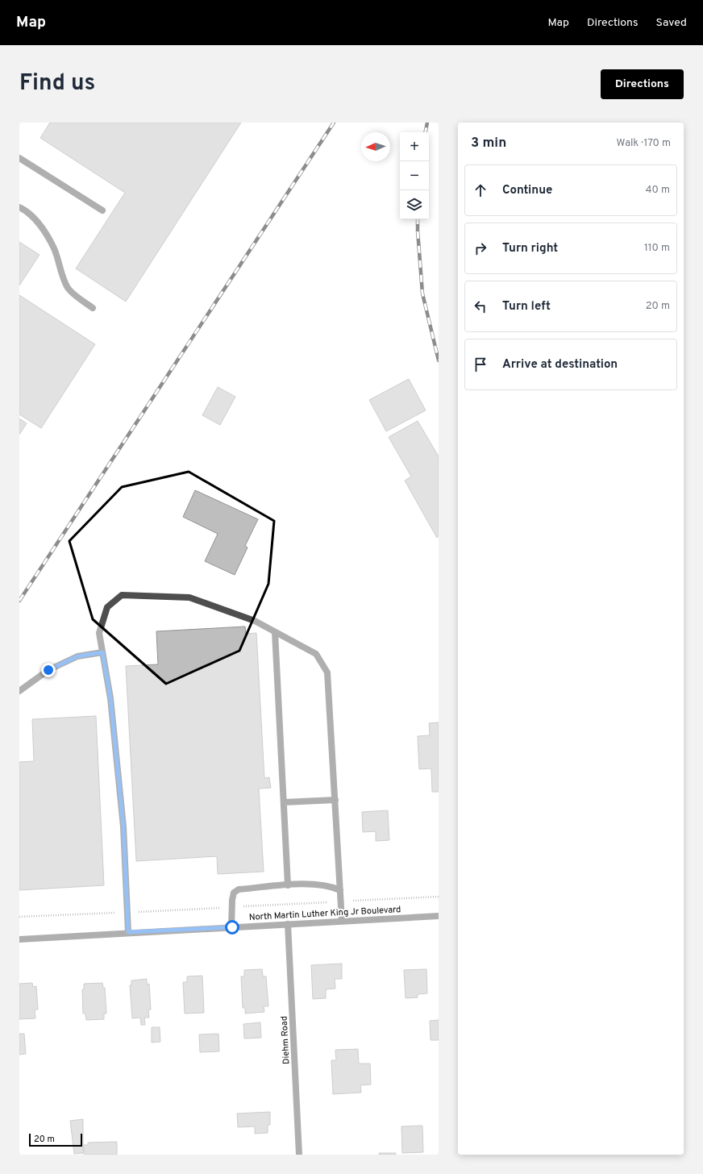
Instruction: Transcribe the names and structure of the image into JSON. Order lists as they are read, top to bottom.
{
  "streets": {
    "street": ["North Martin Luther King Jr Boulevard", "Diehm Road"]
  },
  "crossings": [
    ["North Martin Luther King Jr Boulevard", "Diehm Road"]
  ],
  "scale_bar": "20 m",
  "north": "left",
  "page": {
    "header": "Map",
    "nav": ["Map", "Directions", "Saved"],
    "title": "Find us",
    "buttons": "Directions",
    "heading": ["3 min", "Walk · 170 m"],
    "map_buttons": ["+", "−"],
    "list": [
      ["Continue", "40 m"],
      ["Turn right", "110 m"],
      ["Turn left", "20 m"],
      "Arrive at destination"
    ],
    "scale": "20 m"
  }
}
